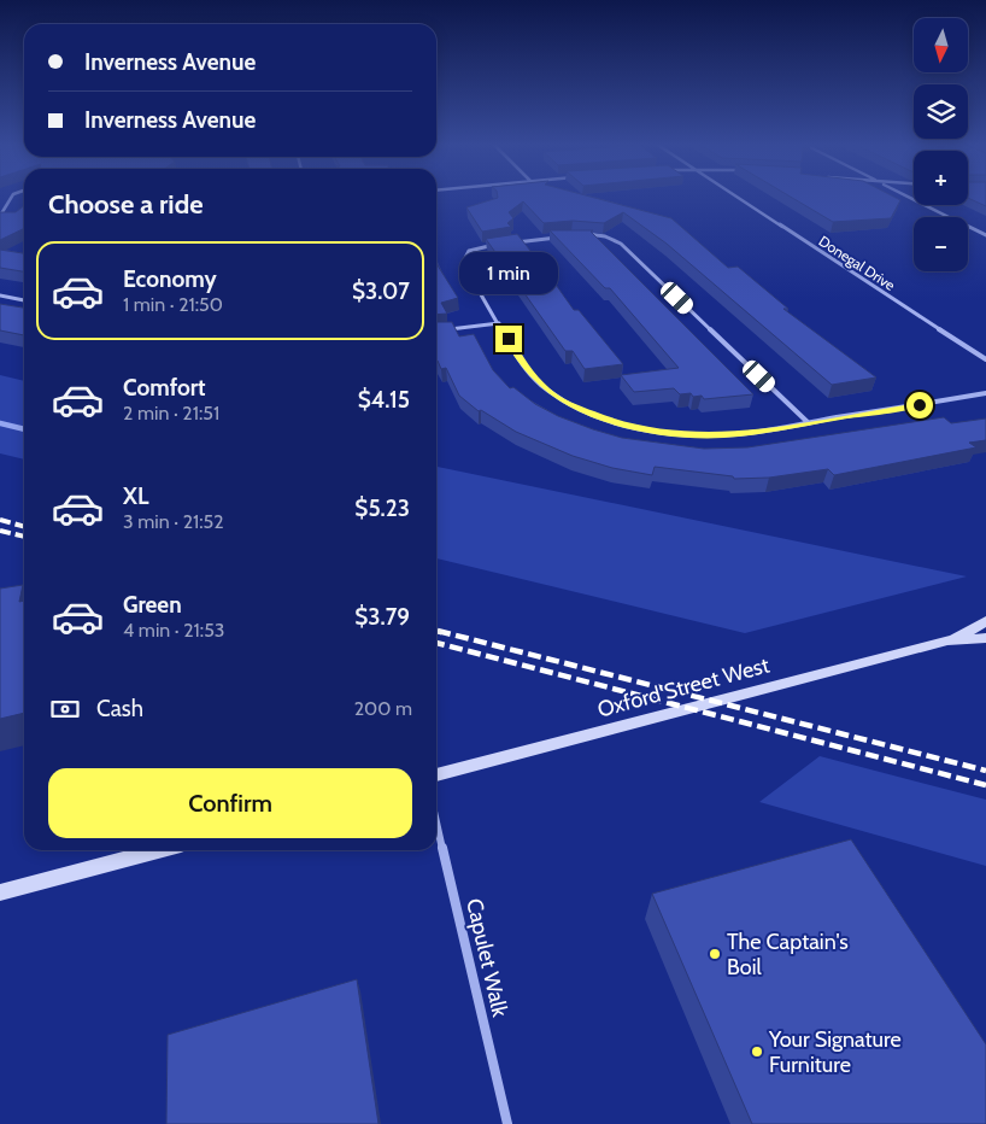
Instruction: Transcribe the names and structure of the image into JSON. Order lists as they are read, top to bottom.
{
  "streets": {
    "main road": ["Oxford Street West"],
    "street": ["Donegal Drive", "Capulet Walk"]
  },
  "places": ["The Captain's Boil", "Your Signature Furniture"],
  "north": "bottom",
  "page": {
    "map_buttons": ["+", "−"],
    "banner": ["Inverness Avenue", "Inverness Avenue"],
    "heading": "Choose a ride",
    "list": [
      {
        "name": "Economy",
        "note": "1 min · 21:50",
        "value": "$3.07"
      },
      {
        "name": "Comfort",
        "note": "2 min · 21:51",
        "value": "$4.15"
      },
      {
        "name": "XL",
        "note": "3 min · 21:52",
        "value": "$5.23"
      },
      {
        "name": "Green",
        "note": "4 min · 21:53",
        "value": "$3.79"
      }
    ],
    "bubble": "1 min",
    "pay": ["Cash", "200 m"],
    "buttons": "Confirm"
  }
}
